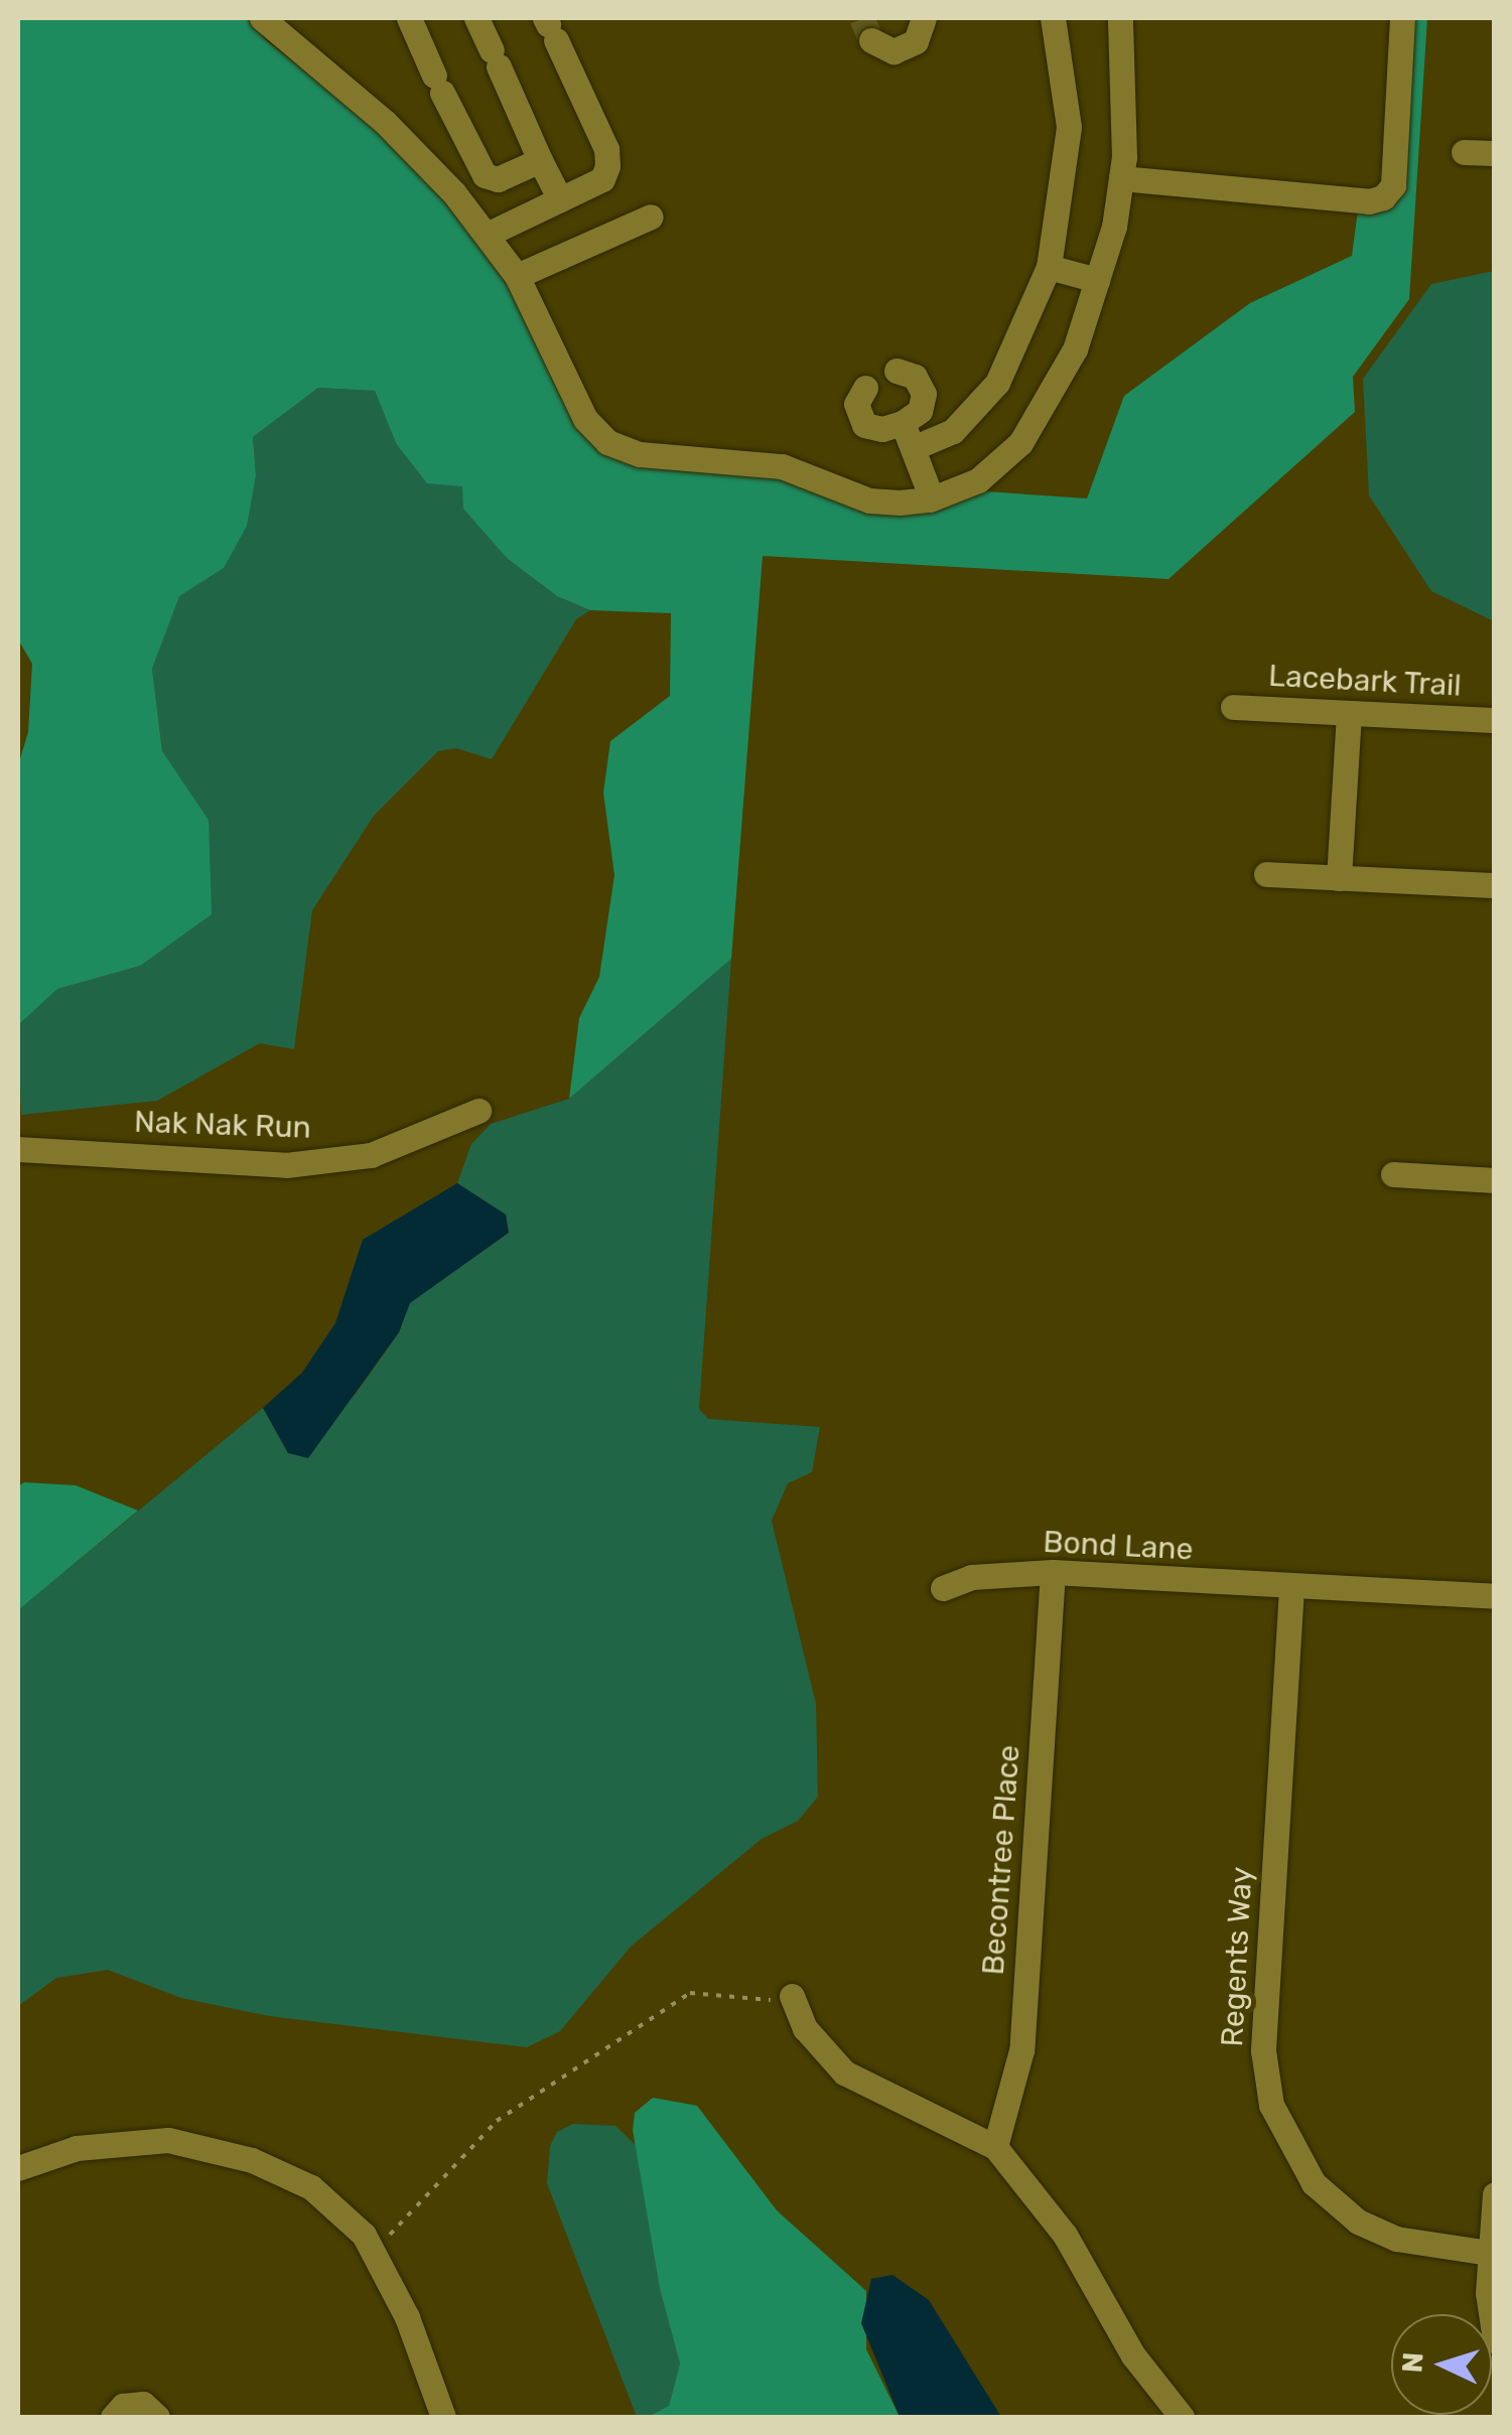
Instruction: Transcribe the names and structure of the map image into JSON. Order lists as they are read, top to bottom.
{
  "streets": {
    "street": [
      "Lacebark Trail",
      "Nak Nak Run",
      "Bond Lane",
      "Becontree Place",
      "Regents Way"
    ]
  },
  "crossings": [
    ["Bond Lane", "Becontree Place"],
    ["Bond Lane", "Regents Way"]
  ],
  "north": "left"
}
